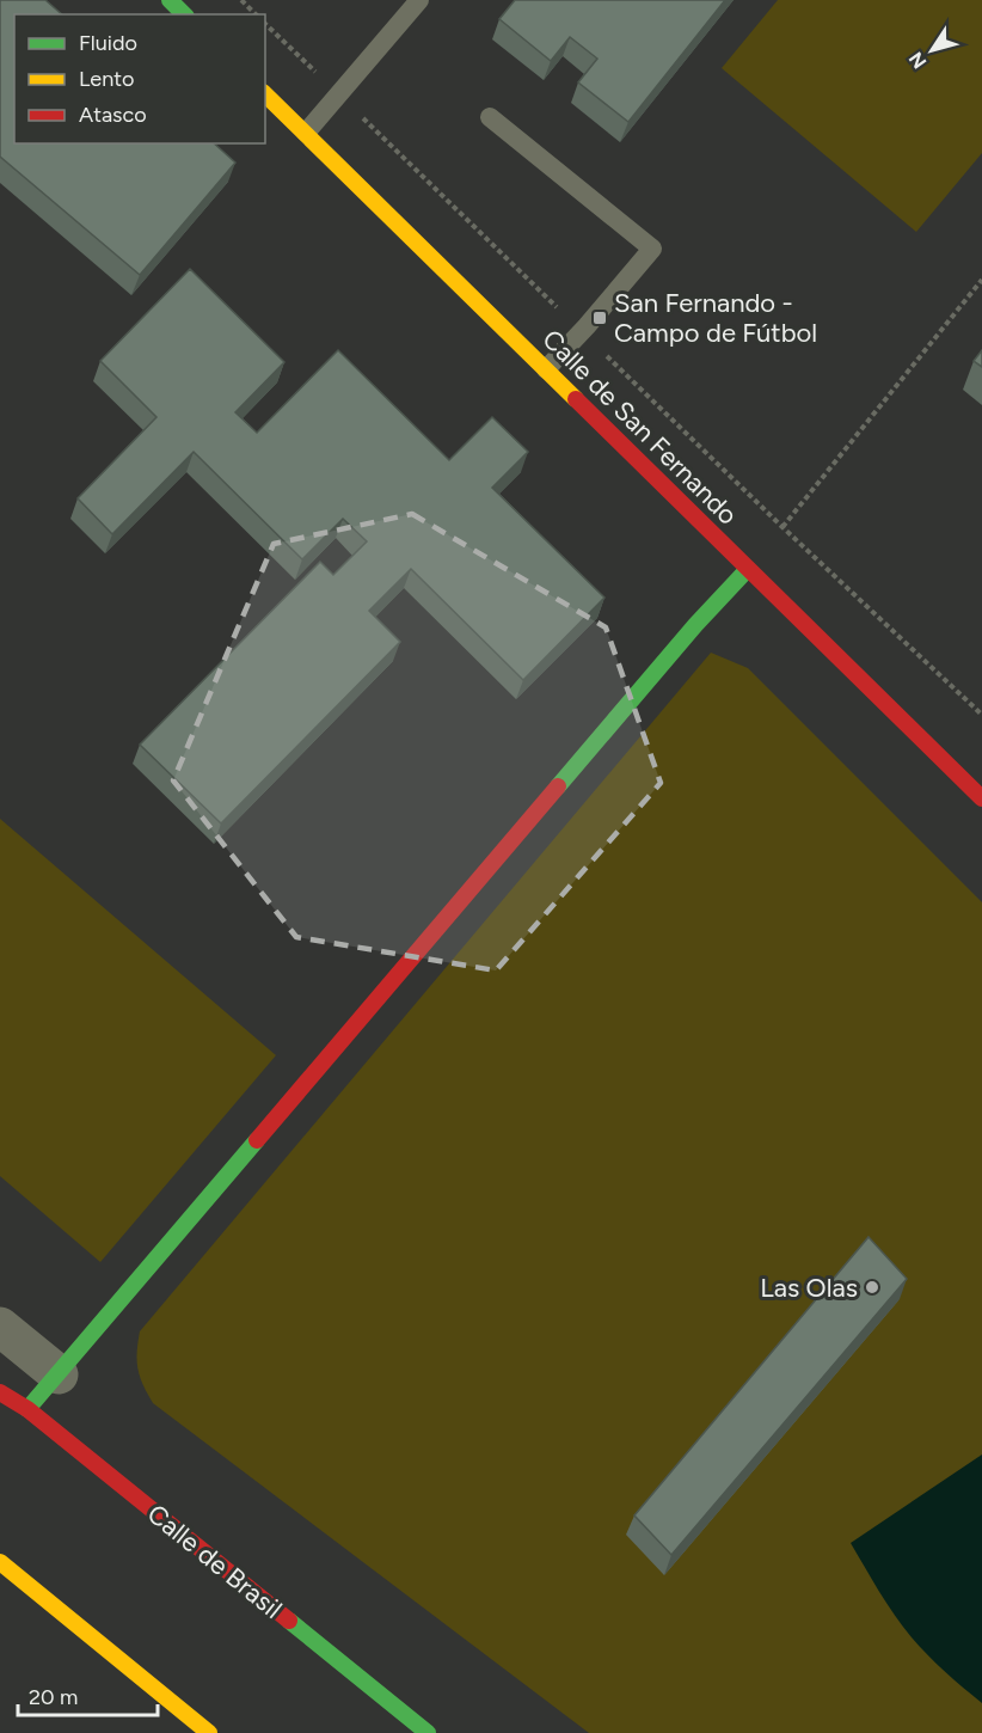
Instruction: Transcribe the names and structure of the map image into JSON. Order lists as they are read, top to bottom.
{
  "streets": {
    "main road": ["Calle de San Fernando", "Calle de Brasil"]
  },
  "places": {
    "transit": ["San Fernando - Campo de Fútbol"],
    "other": ["Las Olas"]
  },
  "legend": ["Fluido", "Lento", "Atasco"],
  "scale_bar": "20 m",
  "north": "bottom left"
}
